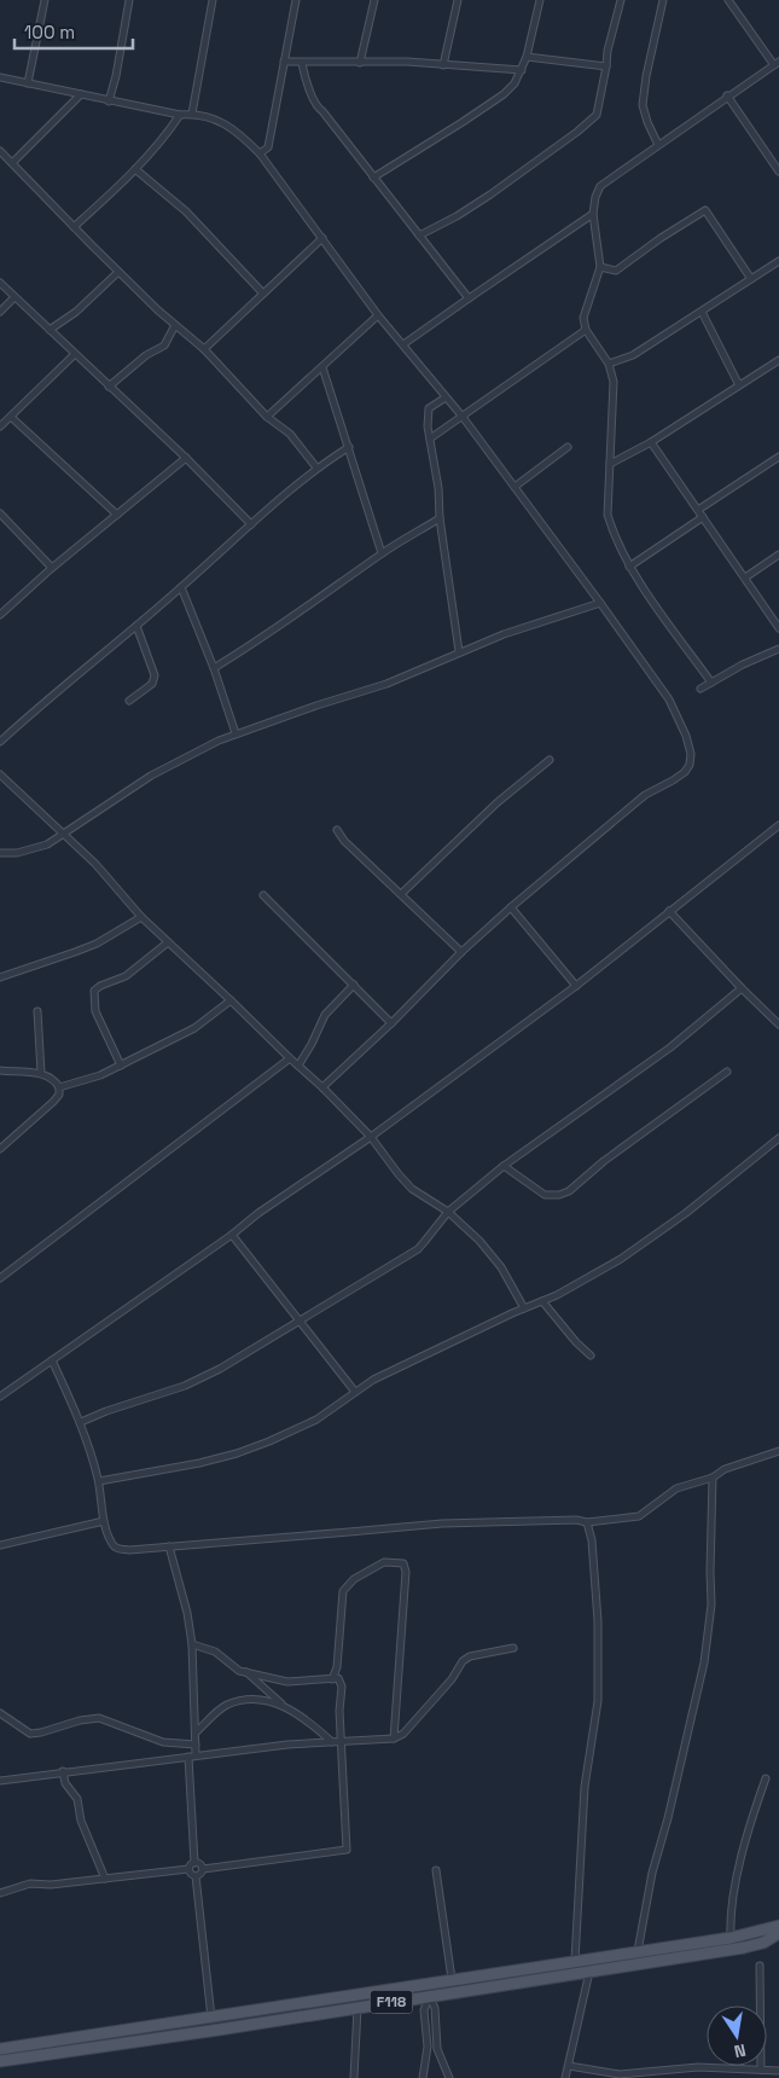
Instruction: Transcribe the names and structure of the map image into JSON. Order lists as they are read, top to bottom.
{
  "streets": {
    "main road": ["F118"]
  },
  "scale_bar": "100 m",
  "north": "bottom"
}
